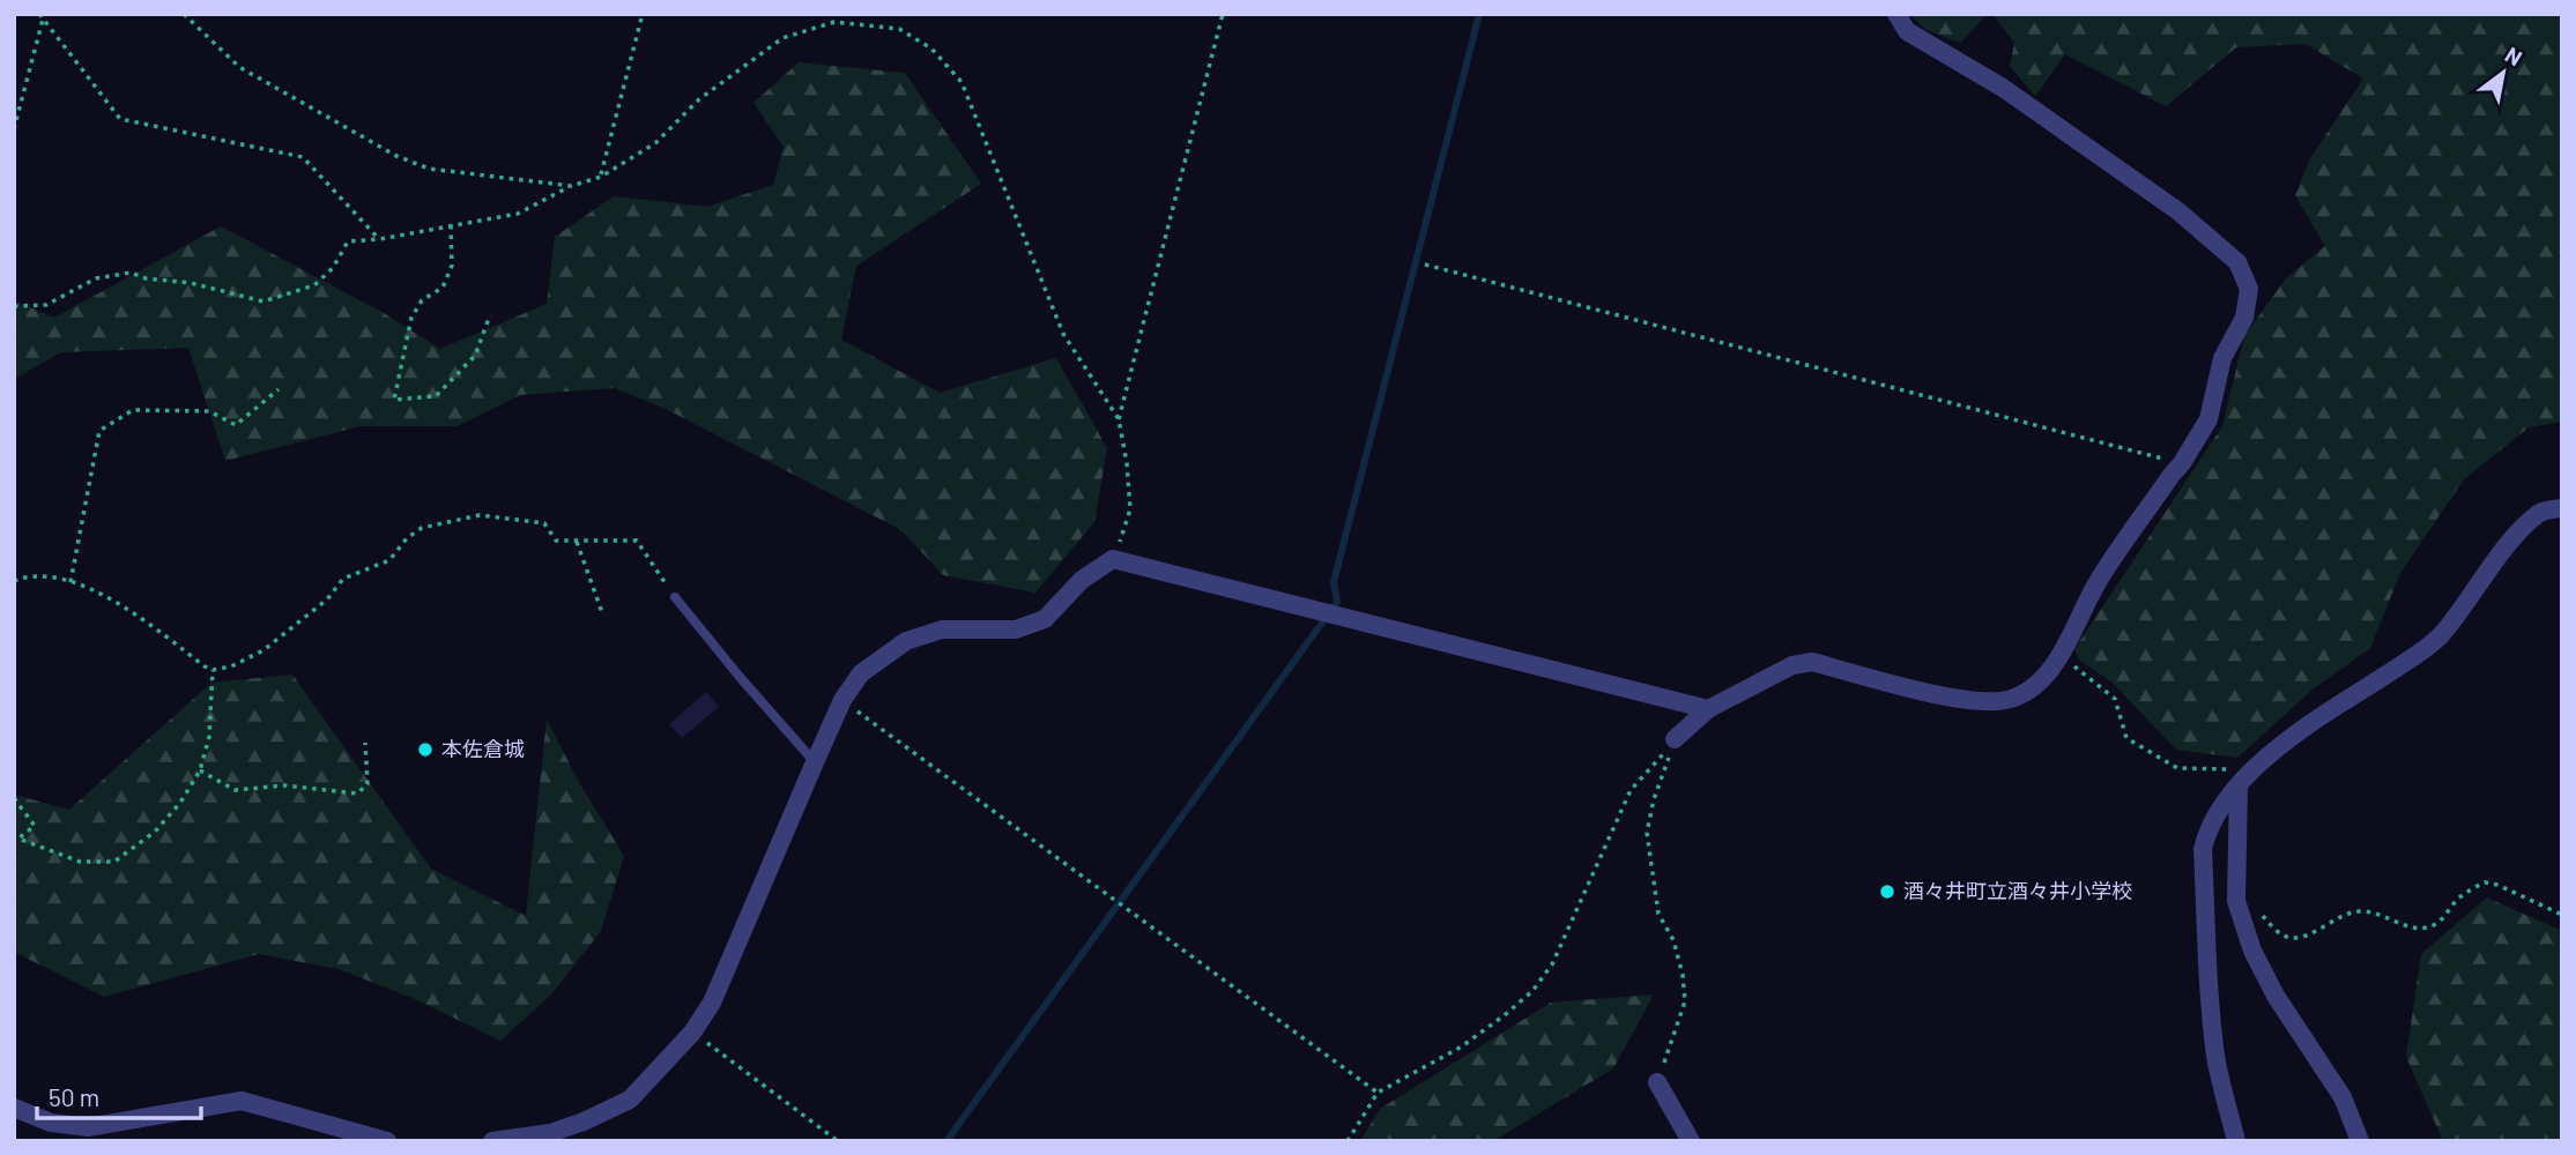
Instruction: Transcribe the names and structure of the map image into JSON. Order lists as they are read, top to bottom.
{
  "places": ["本佐倉城", "酒々井町立酒々井小学校"],
  "scale_bar": "50 m",
  "north": "top right"
}
